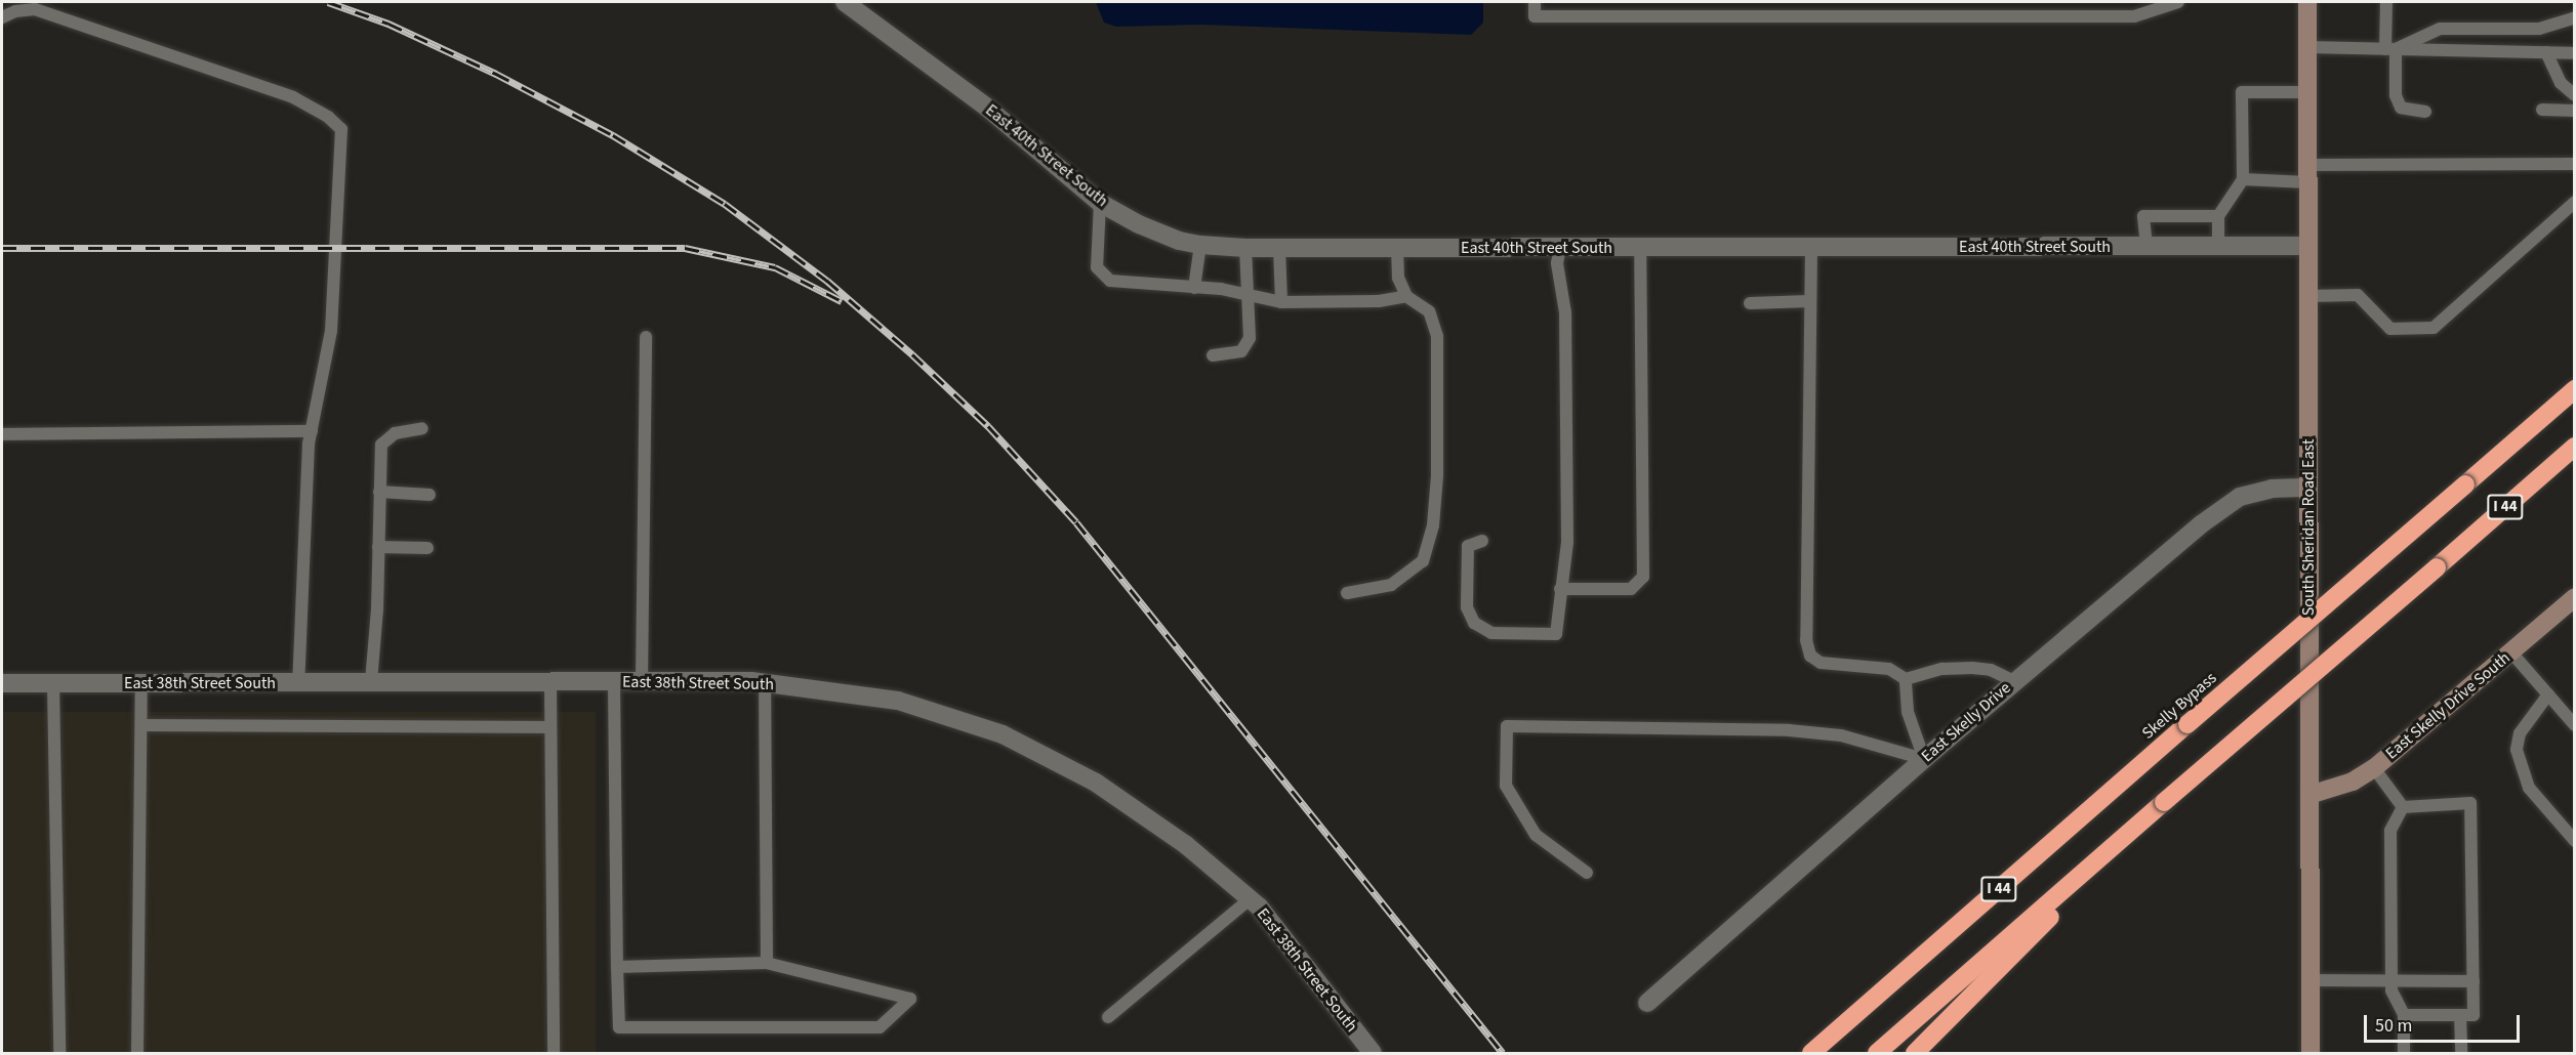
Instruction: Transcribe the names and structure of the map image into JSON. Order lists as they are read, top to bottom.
{
  "streets": {
    "highway": ["I 44", "Skelly Bypass"],
    "main road": ["South Sheridan Road East", "East Skelly Drive South"],
    "street": ["East 40th Street South", "East 38th Street South", "East Skelly Drive"]
  },
  "crossings": [
    ["East 40th Street South", "South Sheridan Road East"],
    ["South Sheridan Road East", "East Skelly Drive South"],
    ["South Sheridan Road East", "East Skelly Drive"]
  ],
  "scale_bar": "50 m"
}
